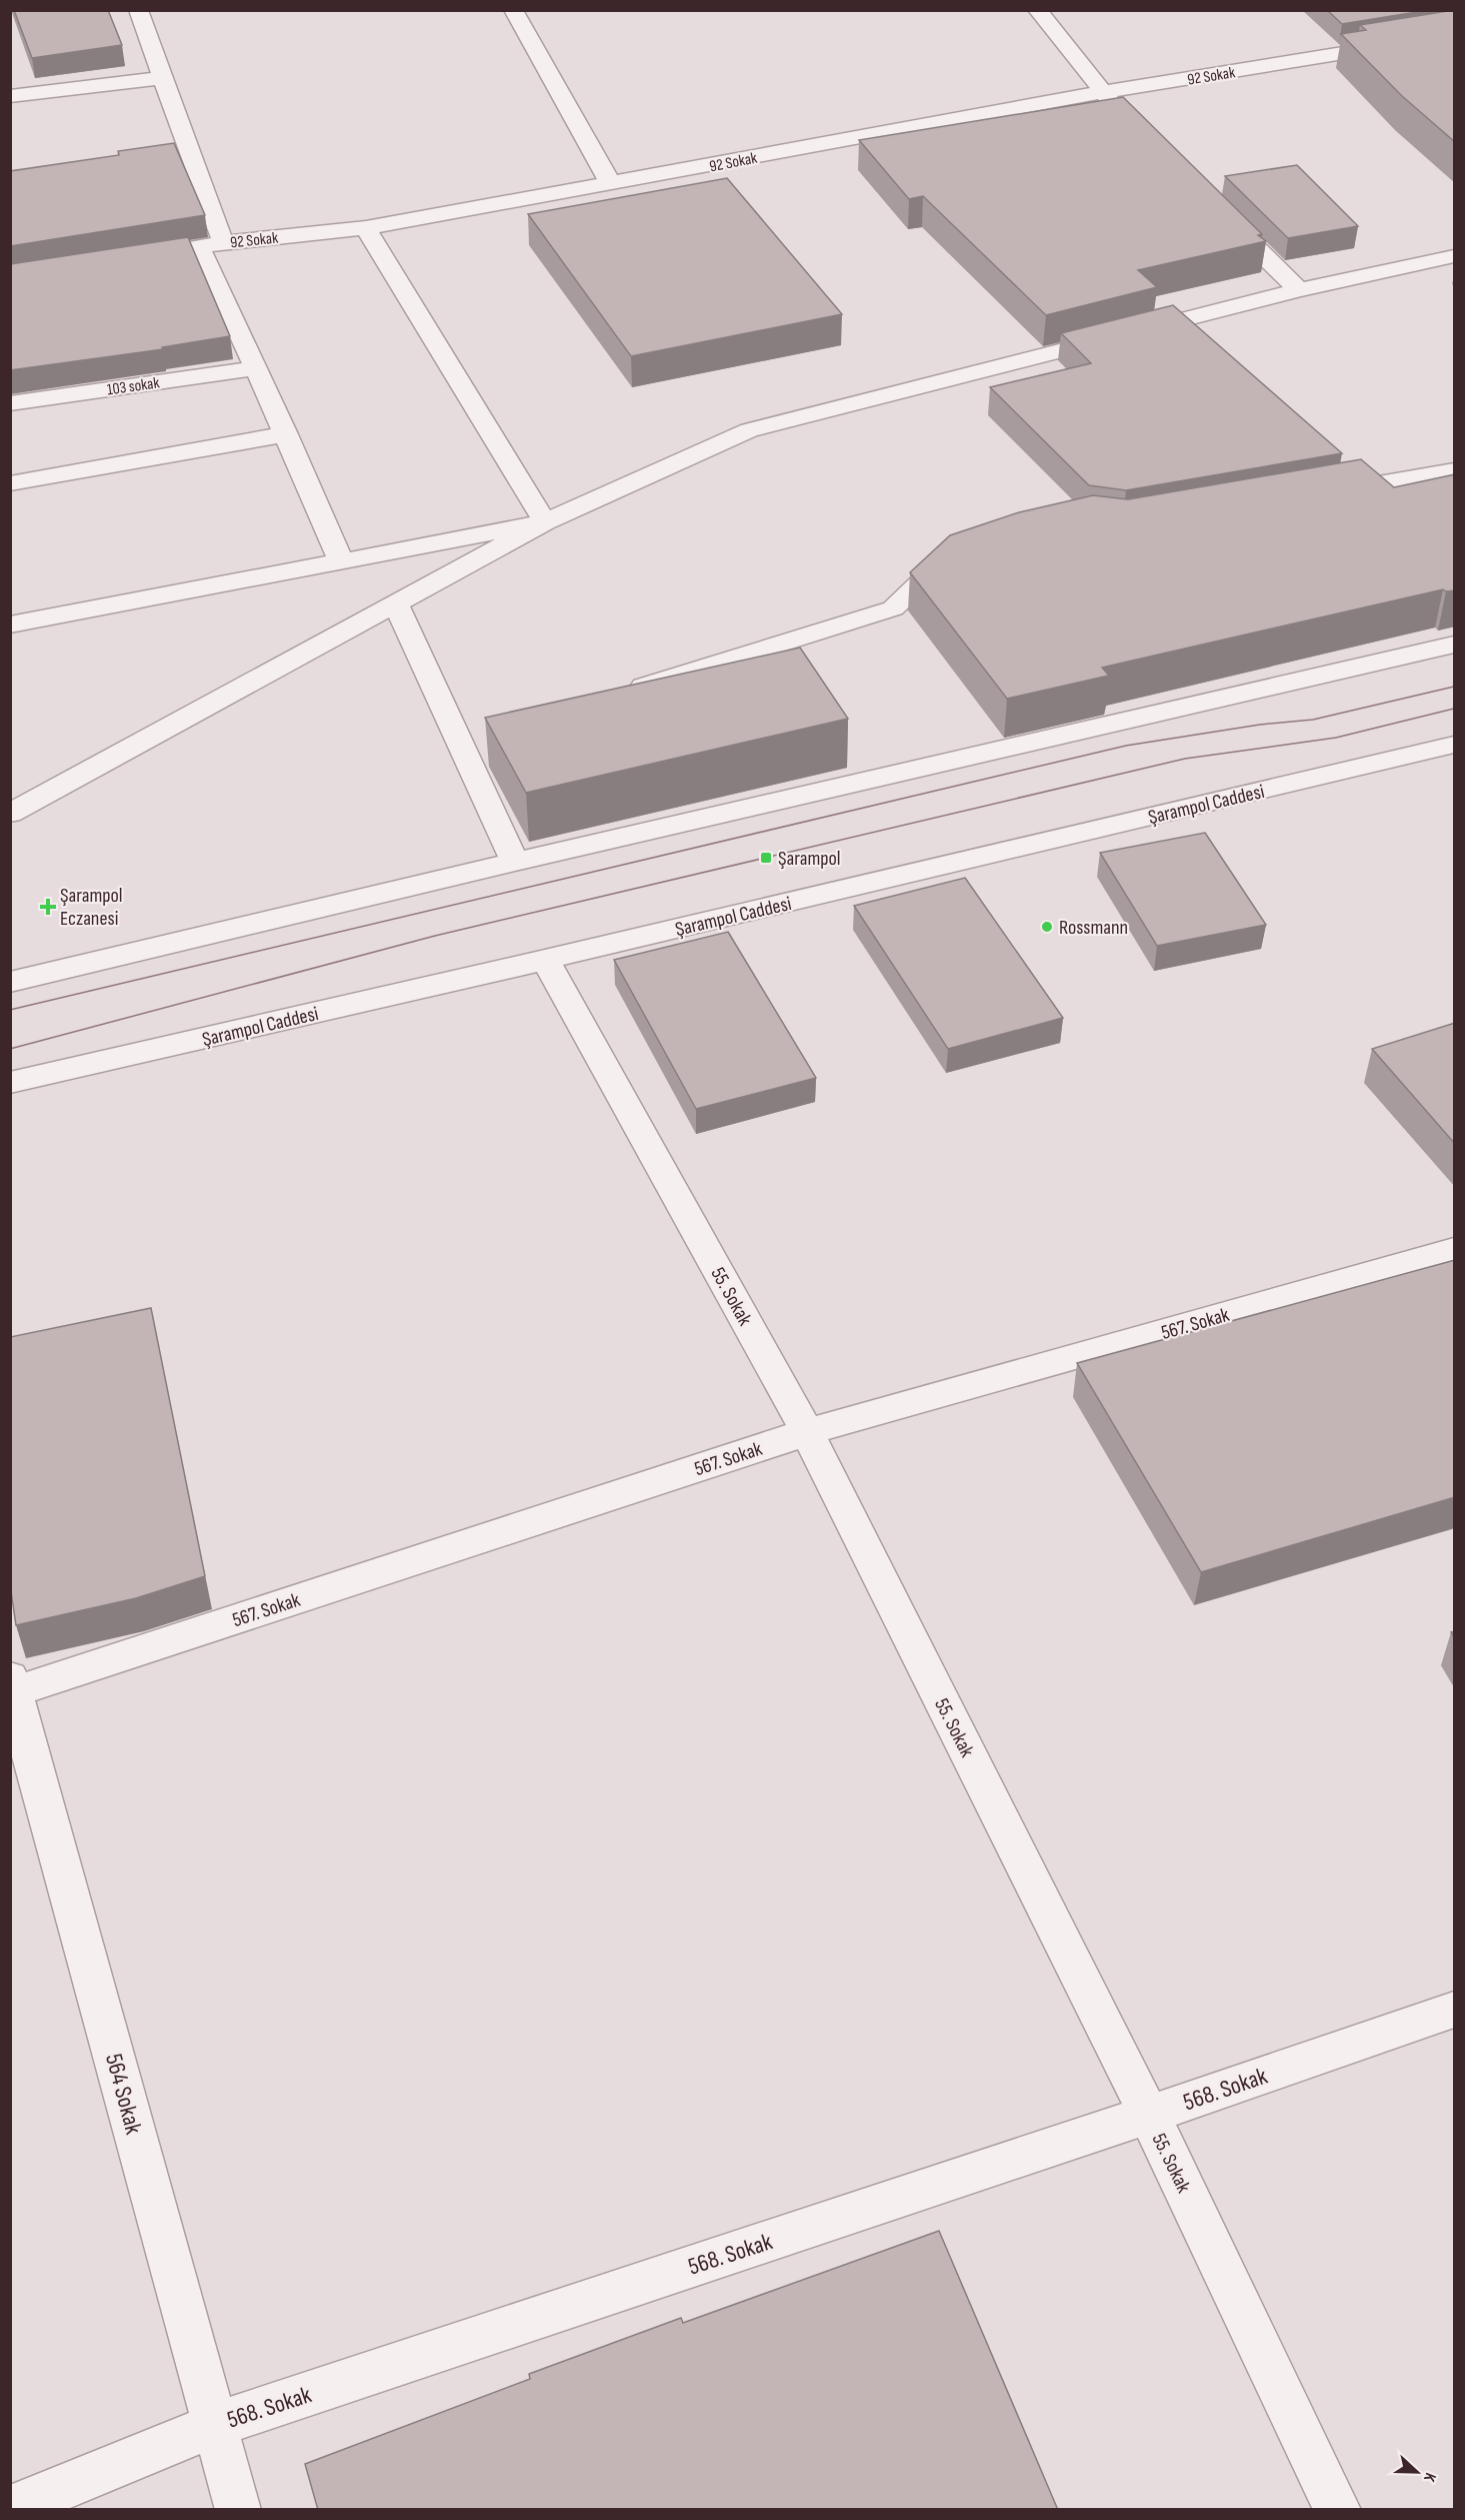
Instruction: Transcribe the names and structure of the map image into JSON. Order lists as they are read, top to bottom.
{
  "streets": {
    "street": [
      "92 Sokak",
      "103 sokak",
      "Şarampol Caddesi",
      "55. Sokak",
      "567. Sokak",
      "568. Sokak",
      "564 Sokak"
    ]
  },
  "crossings": [
    ["Şarampol Caddesi", "55. Sokak"],
    ["55. Sokak", "567. Sokak"],
    ["55. Sokak", "568. Sokak"],
    ["567. Sokak", "564 Sokak"],
    ["568. Sokak", "564 Sokak"]
  ],
  "places": {
    "transit": ["Şarampol"],
    "health": ["Şarampol Eczanesi"],
    "other": ["Rossmann"]
  },
  "north": "right"
}
